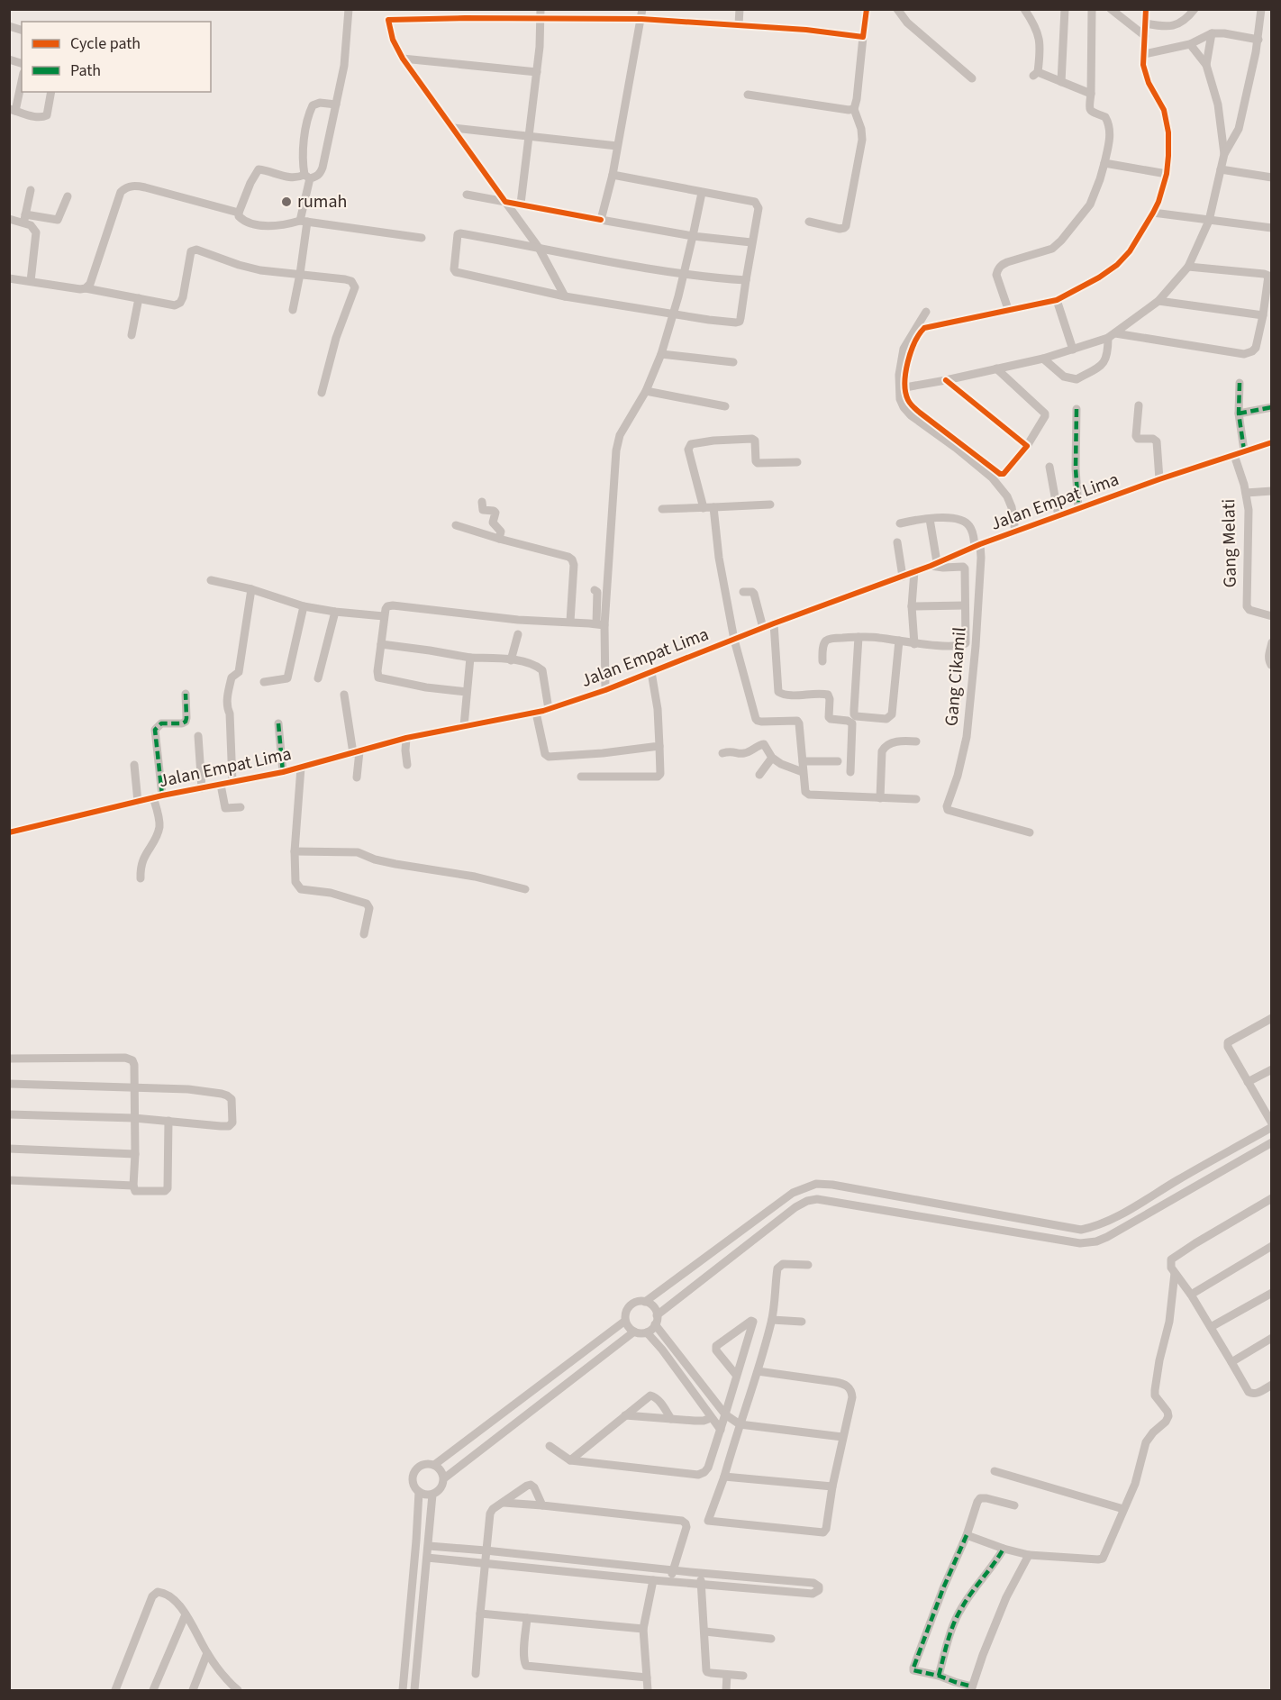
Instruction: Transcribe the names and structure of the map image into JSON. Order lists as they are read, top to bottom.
{
  "streets": {
    "street": ["Jalan Empat Lima", "Gang Melati", "Gang Cikamil"]
  },
  "crossings": [
    ["Jalan Empat Lima", "Gang Melati"],
    ["Jalan Empat Lima", "Gang Cikamil"]
  ],
  "places": ["rumah"],
  "legend": ["Cycle path", "Path"]
}
